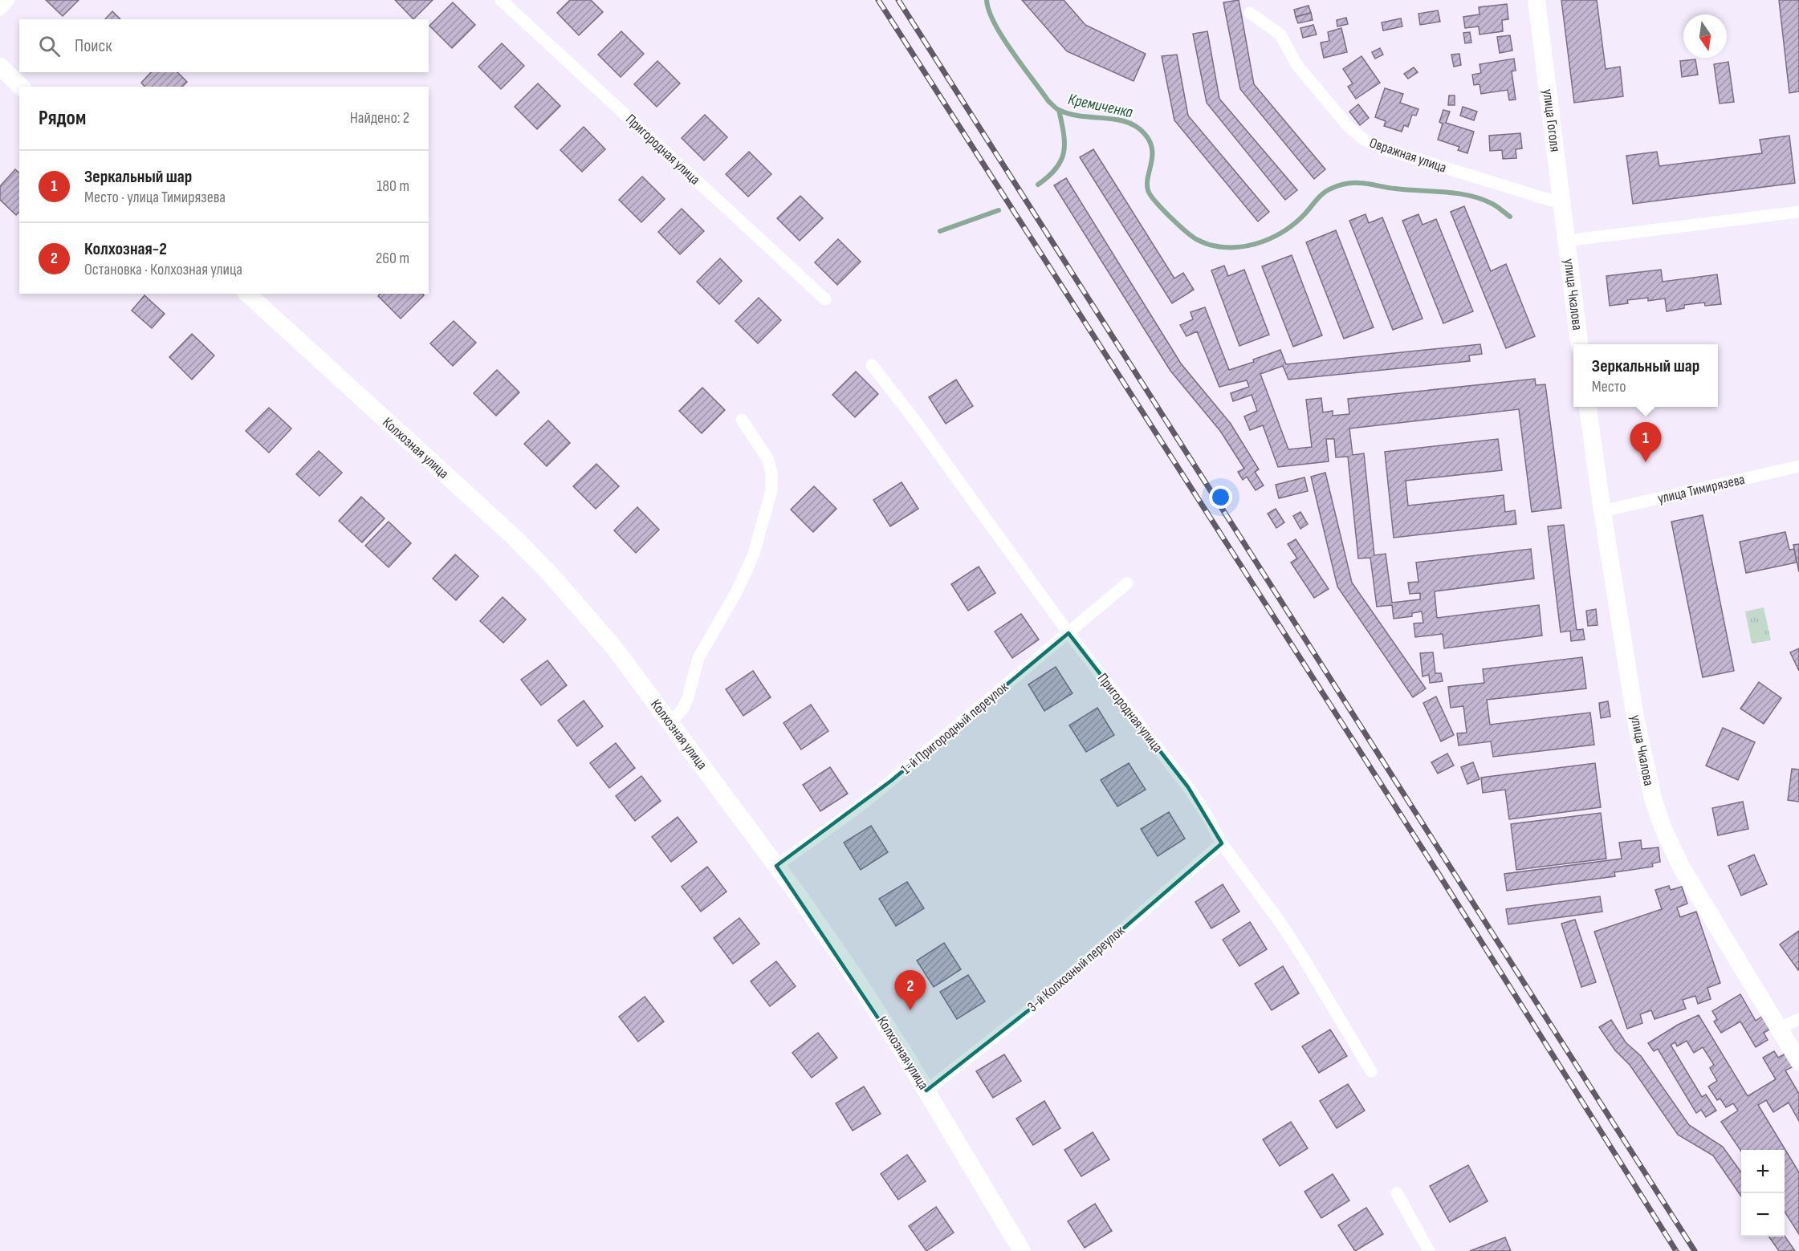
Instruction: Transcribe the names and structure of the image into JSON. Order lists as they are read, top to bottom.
{
  "streets": {
    "main road": ["улица Гоголя", "улица Чкалова", "Колхозная улица"],
    "street": [
      "Пригородная улица",
      "Овражная улица",
      "улица Тимирязева",
      "1-й Пригородный переулок",
      "3-й Колхозный переулок"
    ]
  },
  "crossings": [
    ["улица Гоголя", "Овражная улица"],
    ["улица Гоголя", "улица Чкалова"],
    ["Пригородная улица", "1-й Пригородный переулок"],
    ["Пригородная улица", "3-й Колхозный переулок"],
    ["улица Чкалова", "улица Тимирязева"],
    ["Колхозная улица", "1-й Пригородный переулок"],
    ["Колхозная улица", "3-й Колхозный переулок"]
  ],
  "water": ["Кремиченка"],
  "north": "bottom",
  "page": {
    "search": "Поиск",
    "heading": ["Рядом", "Найдено: 2"],
    "list": [
      {
        "mark": "1",
        "name": "Зеркальный шар",
        "note": "Место · улица Тимирязева",
        "value": "180 m"
      },
      {
        "mark": "2",
        "name": "Колхозная-2",
        "note": "Остановка · Колхозная улица",
        "value": "260 m"
      }
    ],
    "popup": ["Зеркальный шар", "Место"],
    "pins": ["1", "2"],
    "map_buttons": ["+", "−"]
  }
}
